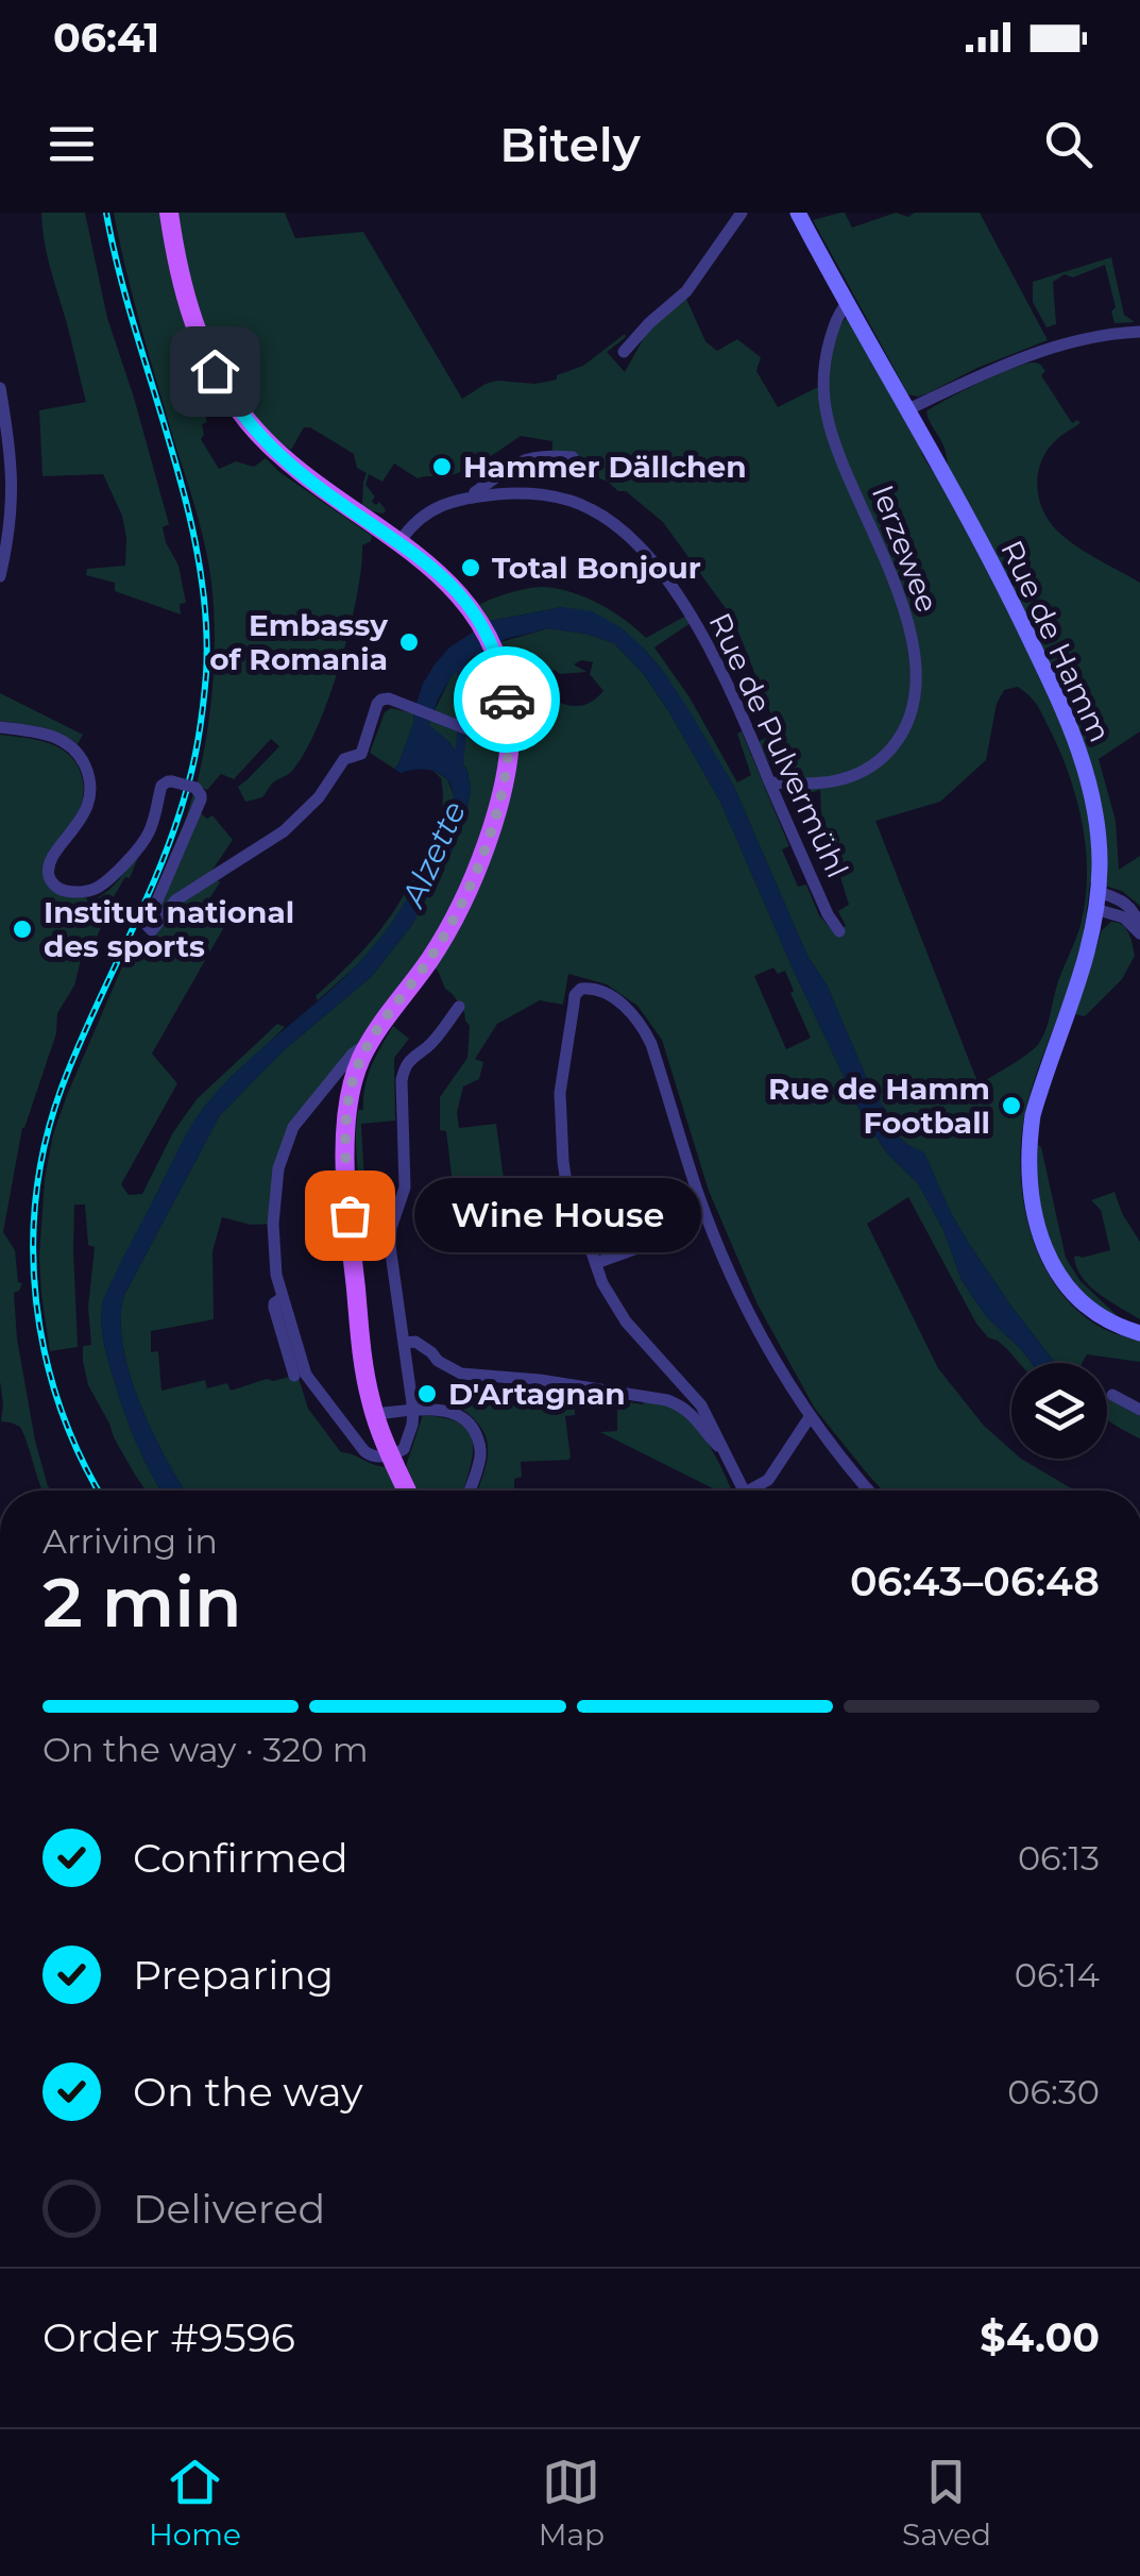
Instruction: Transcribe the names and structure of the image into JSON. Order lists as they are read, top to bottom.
{
  "streets": {
    "main road": ["Rue de Hamm"],
    "street": ["Ierzewee", "Rue de Pulvermühl"]
  },
  "crossings": [
    ["Ierzewee", "Rue de Hamm"],
    ["Ierzewee", "Rue de Pulvermühl"]
  ],
  "water": ["Alzette"],
  "places": [
    "Hammer Dällchen",
    "Total Bonjour",
    "Embassy of Romania",
    "Institut national des sports",
    "Rue de Hamm Football",
    "Wine House",
    "D'Artagnan"
  ],
  "page": {
    "status": "06:41",
    "header": "Bitely",
    "bubble": "Wine House",
    "heading": ["2 min", "Arriving in", "06:43–06:48"],
    "panel": ["Order #9596", "$4.00"],
    "bar": "On the way · 320 m",
    "list": [
      ["Confirmed", "06:13"],
      ["Preparing", "06:14"],
      ["On the way", "06:30"],
      "Delivered"
    ],
    "tabs": ["Home", "Map", "Saved"]
  }
}
